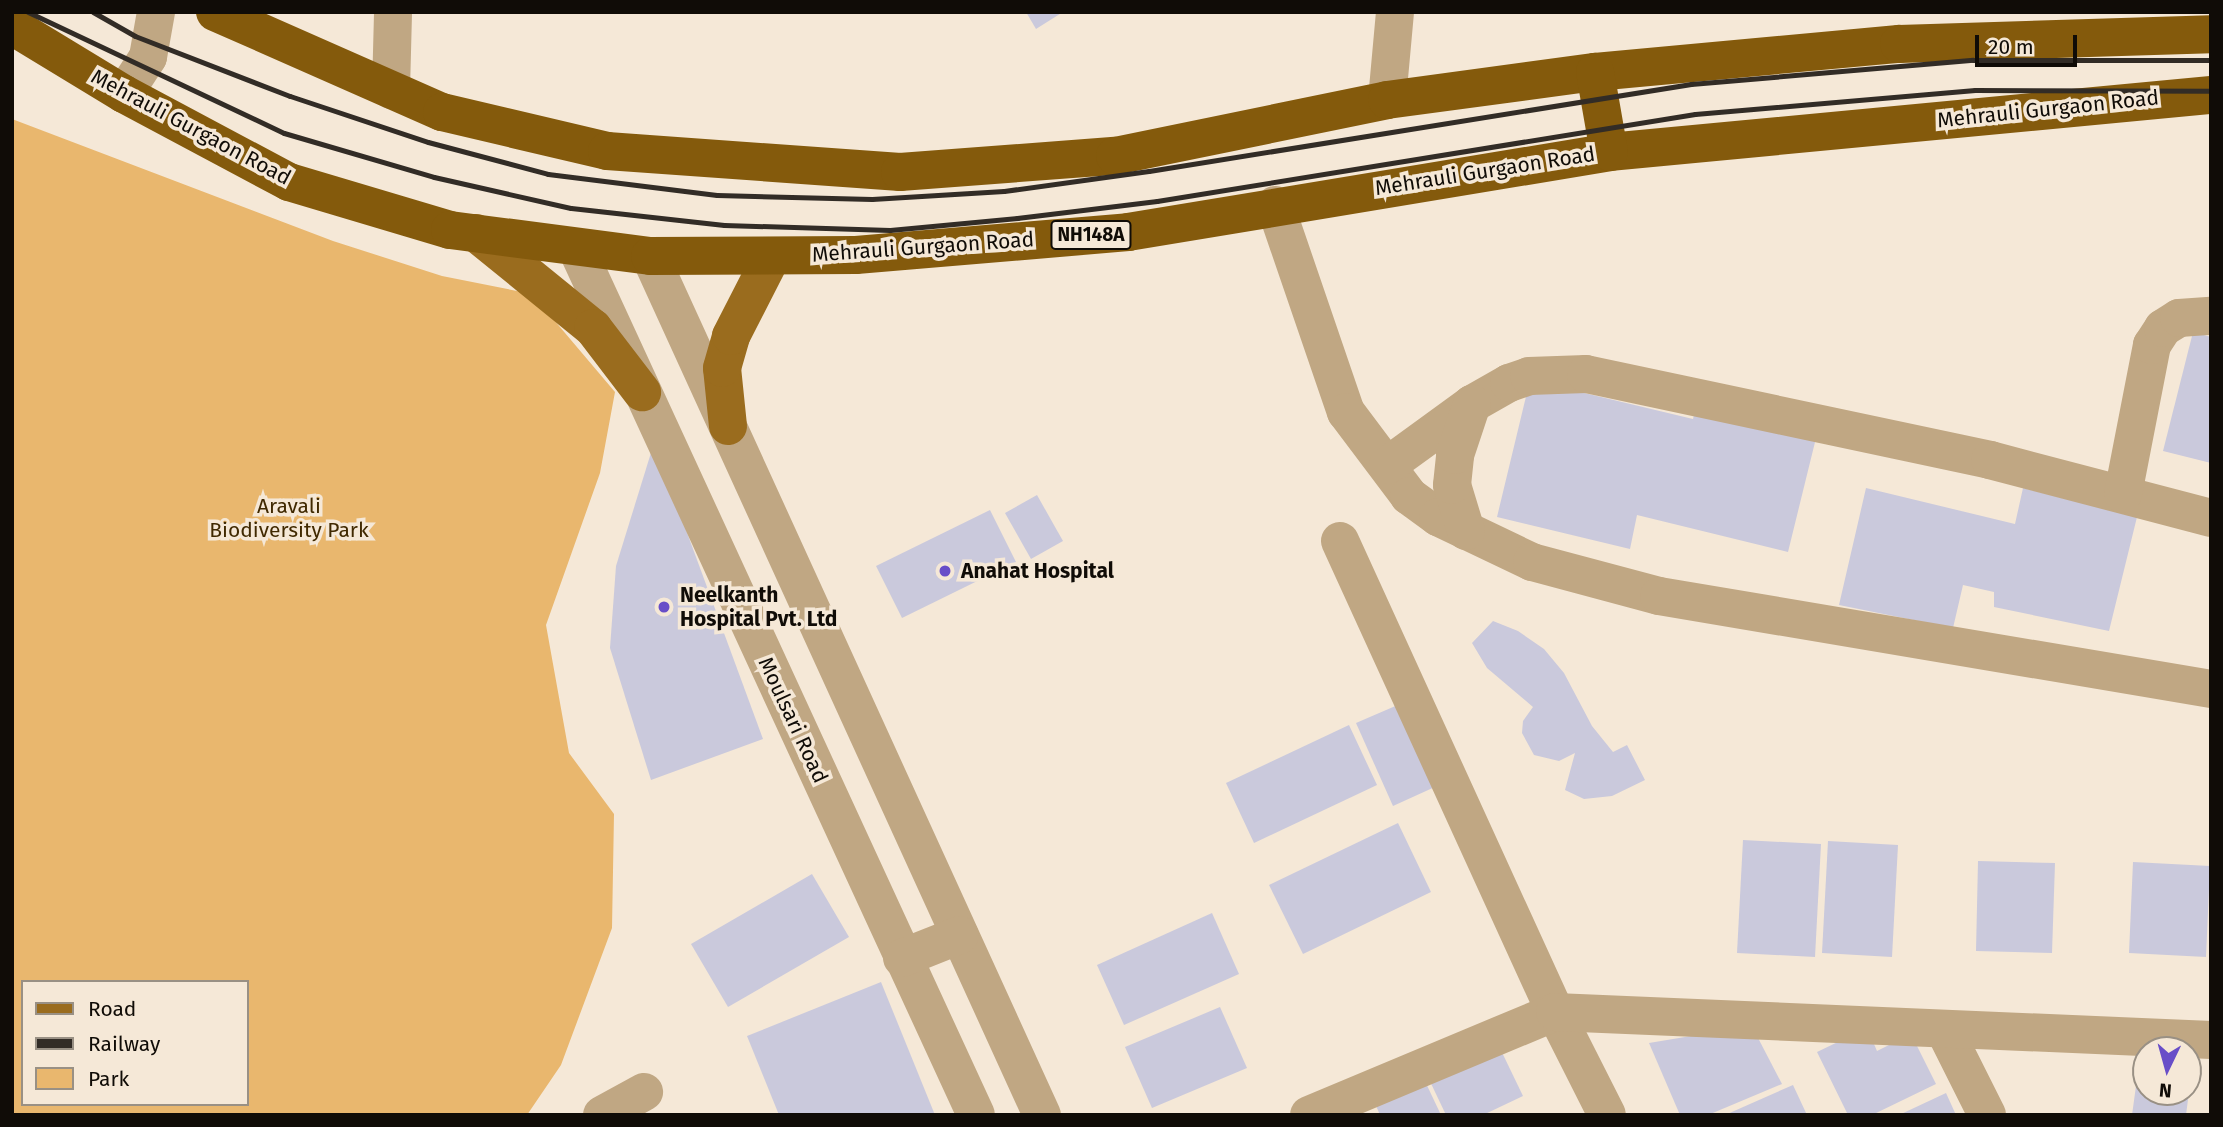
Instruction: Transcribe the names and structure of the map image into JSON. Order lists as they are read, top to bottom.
{
  "streets": {
    "highway": ["Mehrauli Gurgaon Road", "NH148A"],
    "street": ["Moulsari Road"]
  },
  "crossings": [
    ["Mehrauli Gurgaon Road", "Moulsari Road"]
  ],
  "parks": ["Aravali Biodiversity Park"],
  "places": ["Anahat Hospital", "Neelkanth Hospital Pvt. Ltd"],
  "legend": ["Road", "Railway", "Park"],
  "scale_bar": "20 m",
  "north": "bottom"
}
